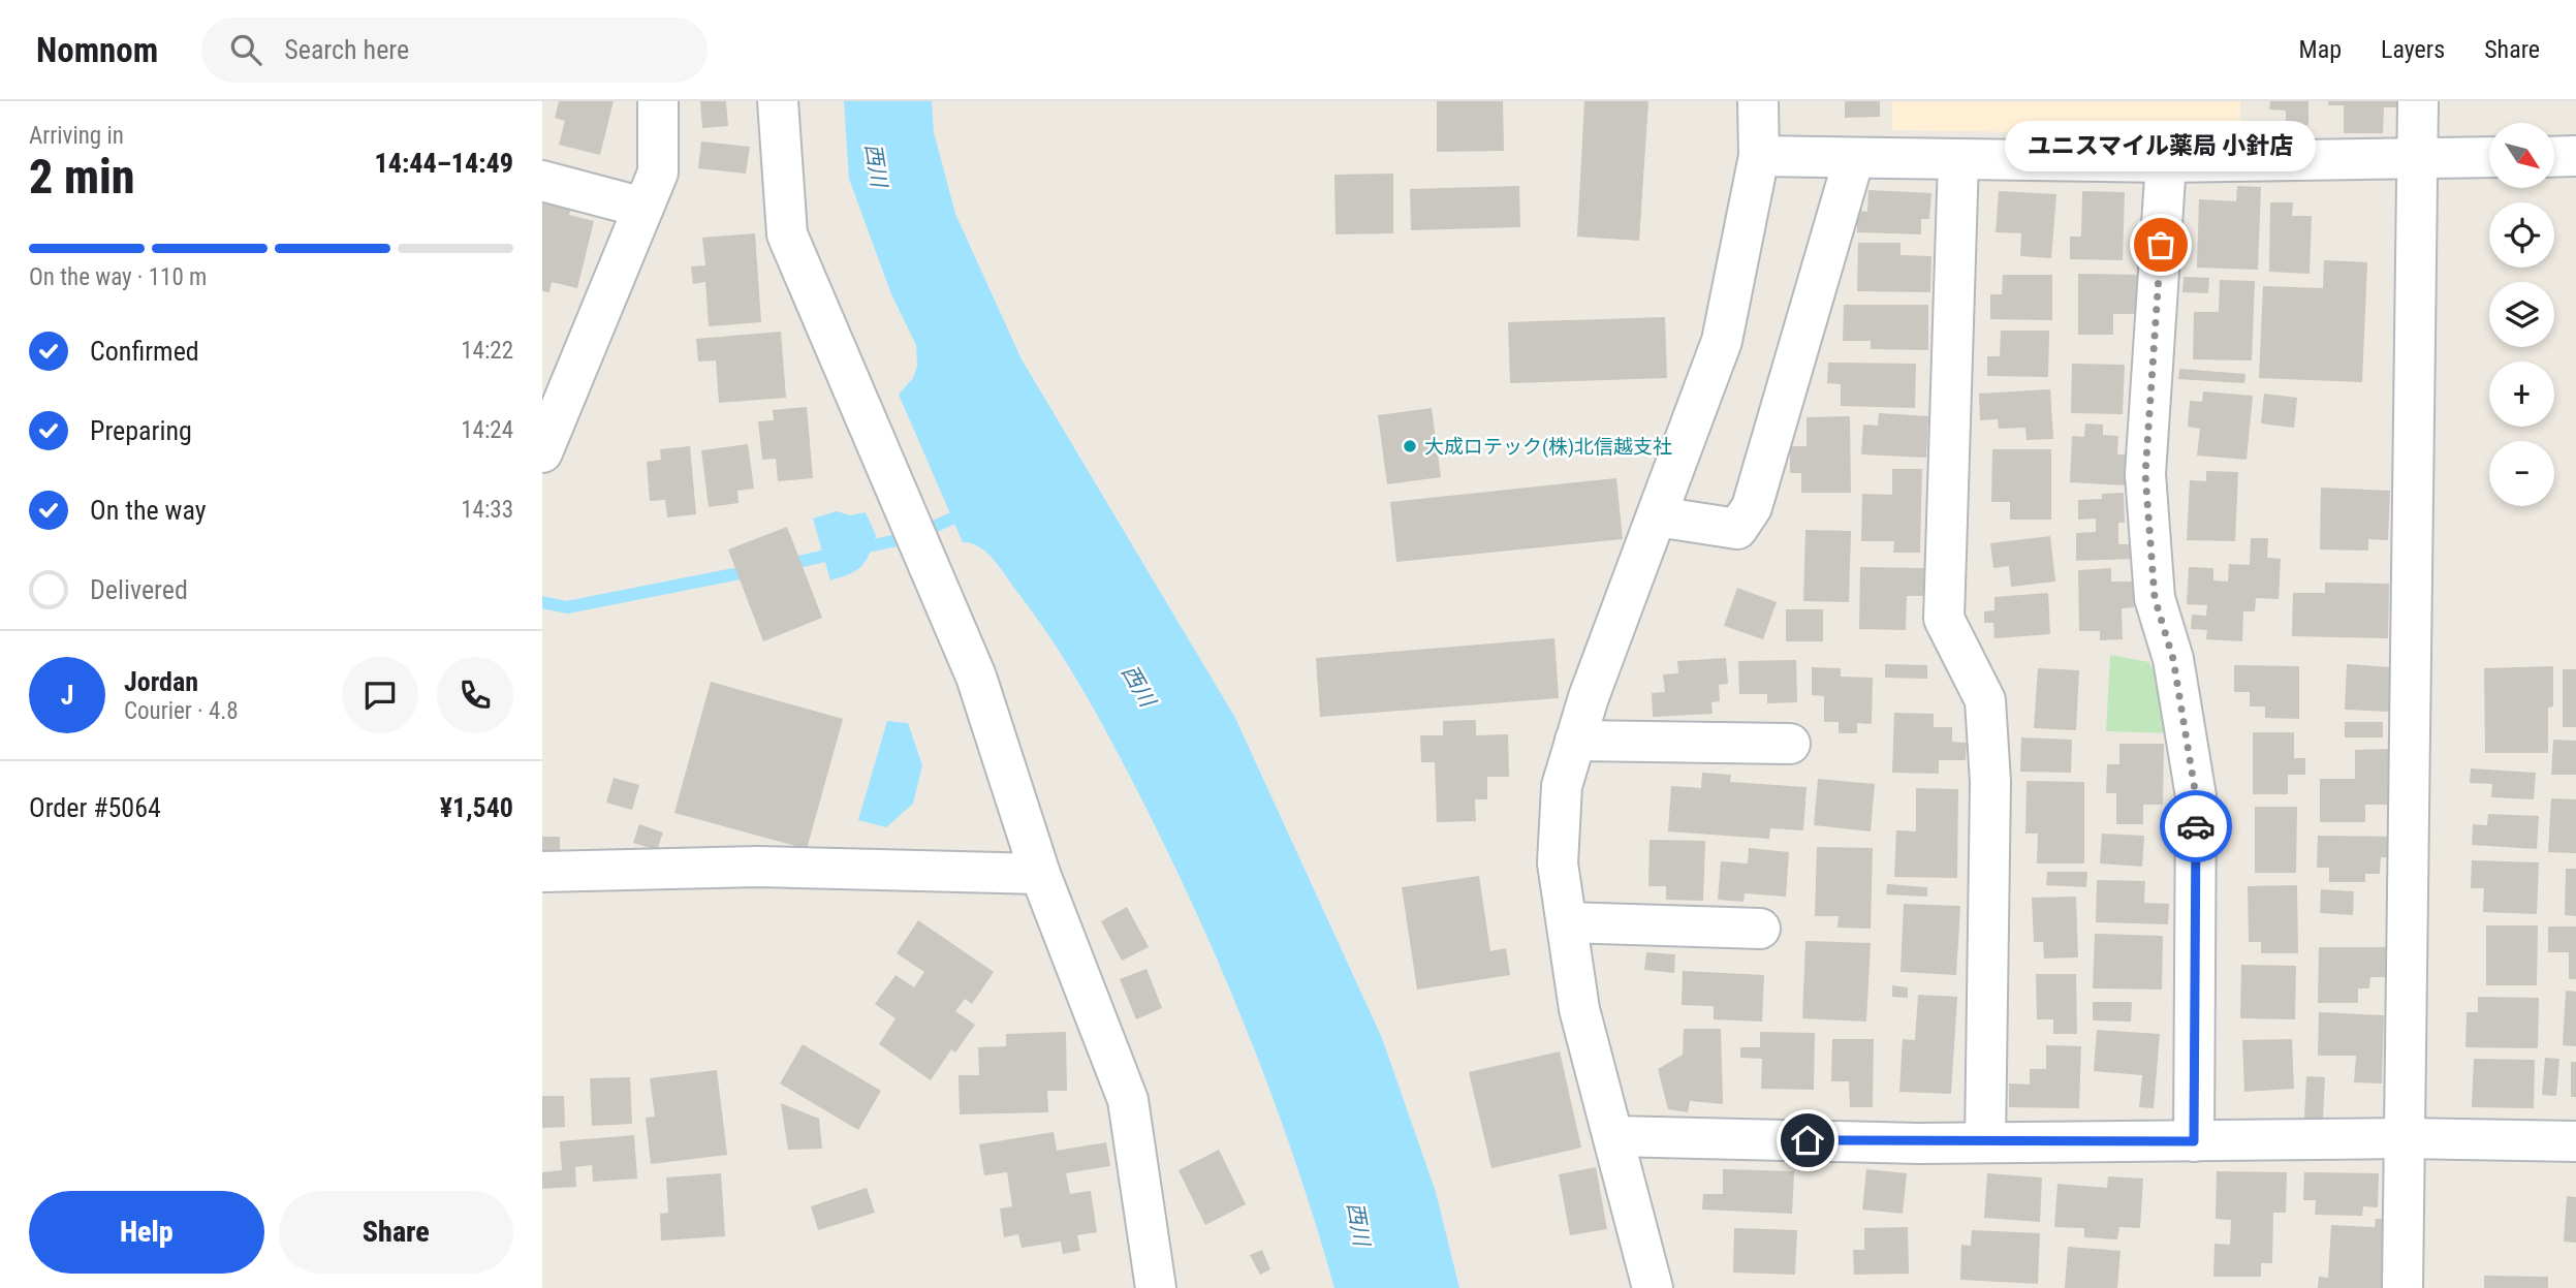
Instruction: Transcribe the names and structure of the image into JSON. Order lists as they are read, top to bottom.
{
  "water": ["西川"],
  "places": ["ユニスマイル薬局 小針店", "大成ロテック(株)北信越支社"],
  "north": "bottom right",
  "page": {
    "header": "Nomnom",
    "search": "Search here",
    "nav": ["Map", "Layers", "Share"],
    "heading": ["2 min", "Arriving in", "14:44–14:49"],
    "panel": [
      "Jordan",
      "Courier · 4.8",
      "Order #5064",
      "¥1,540"
    ],
    "bubble": "ユニスマイル薬局 小針店",
    "map_buttons": ["+", "−"],
    "bar": "On the way · 110 m",
    "list": [
      ["Confirmed", "14:22"],
      ["Preparing", "14:24"],
      ["On the way", "14:33"],
      "Delivered"
    ],
    "round": "J",
    "buttons": ["Help", "Share"]
  }
}
